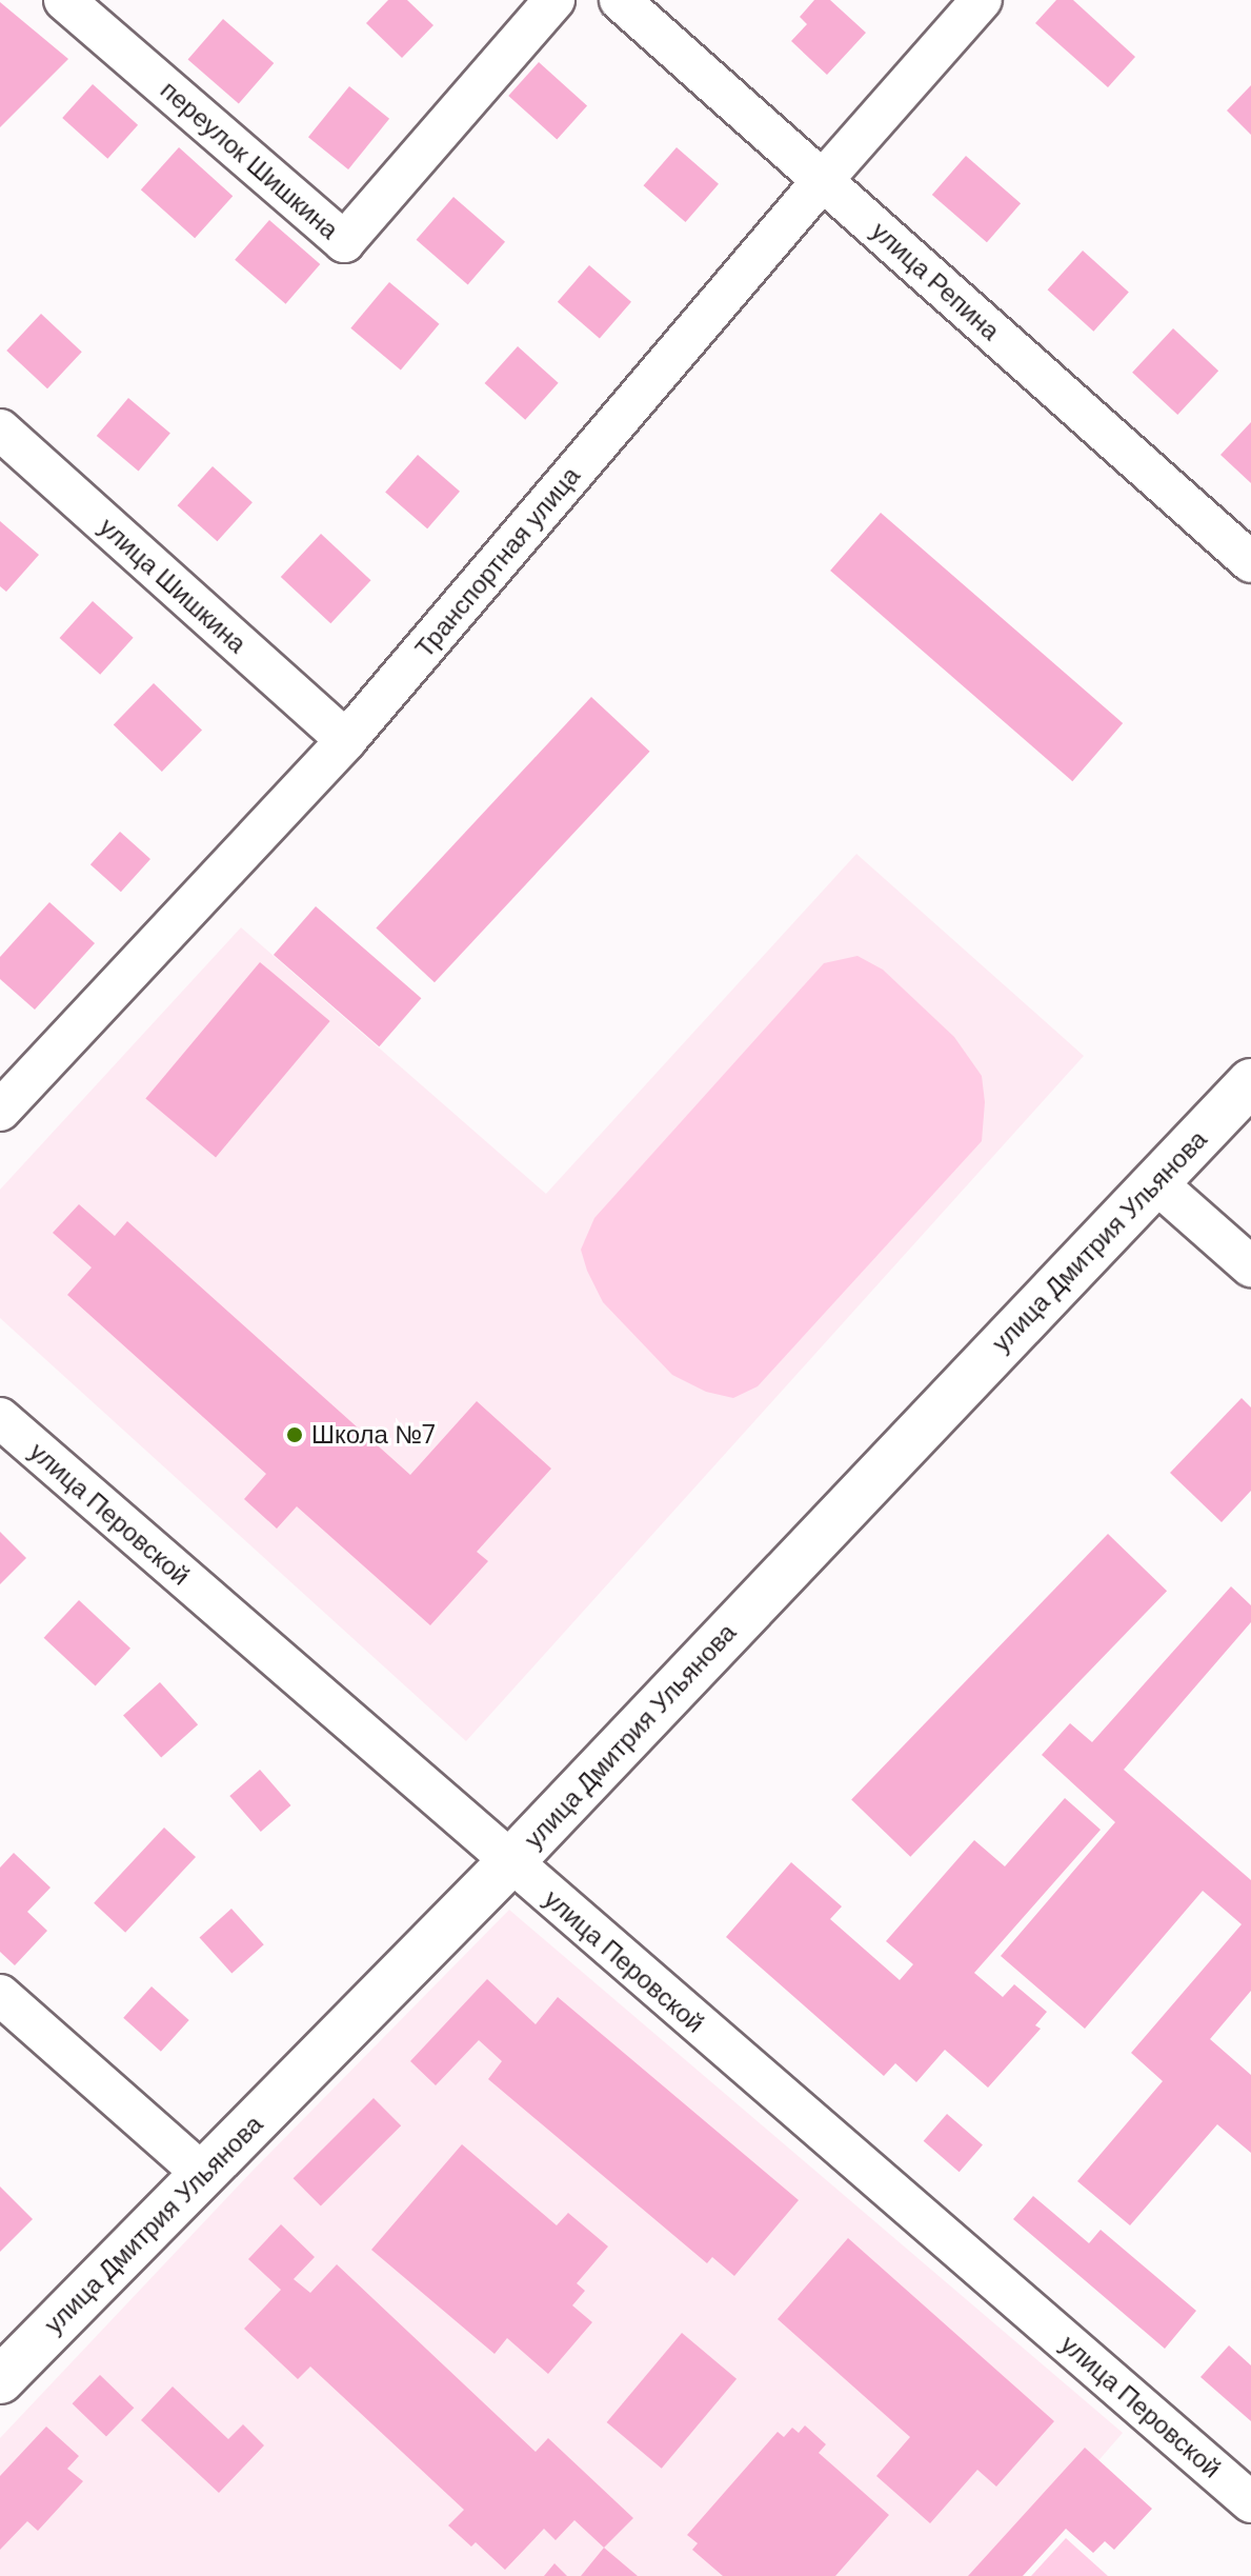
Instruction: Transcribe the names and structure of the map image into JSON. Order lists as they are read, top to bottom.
{
  "streets": {
    "street": [
      "переулок Шишкина",
      "улица Репина",
      "Транспортная улица",
      "улица Шишкина",
      "улица Дмитрия Ульянова",
      "улица Перовской"
    ]
  },
  "crossings": [
    ["улица Репина", "Транспортная улица"],
    ["Транспортная улица", "улица Шишкина"],
    ["улица Дмитрия Ульянова", "улица Перовской"]
  ],
  "places": ["Школа №7"]
}
